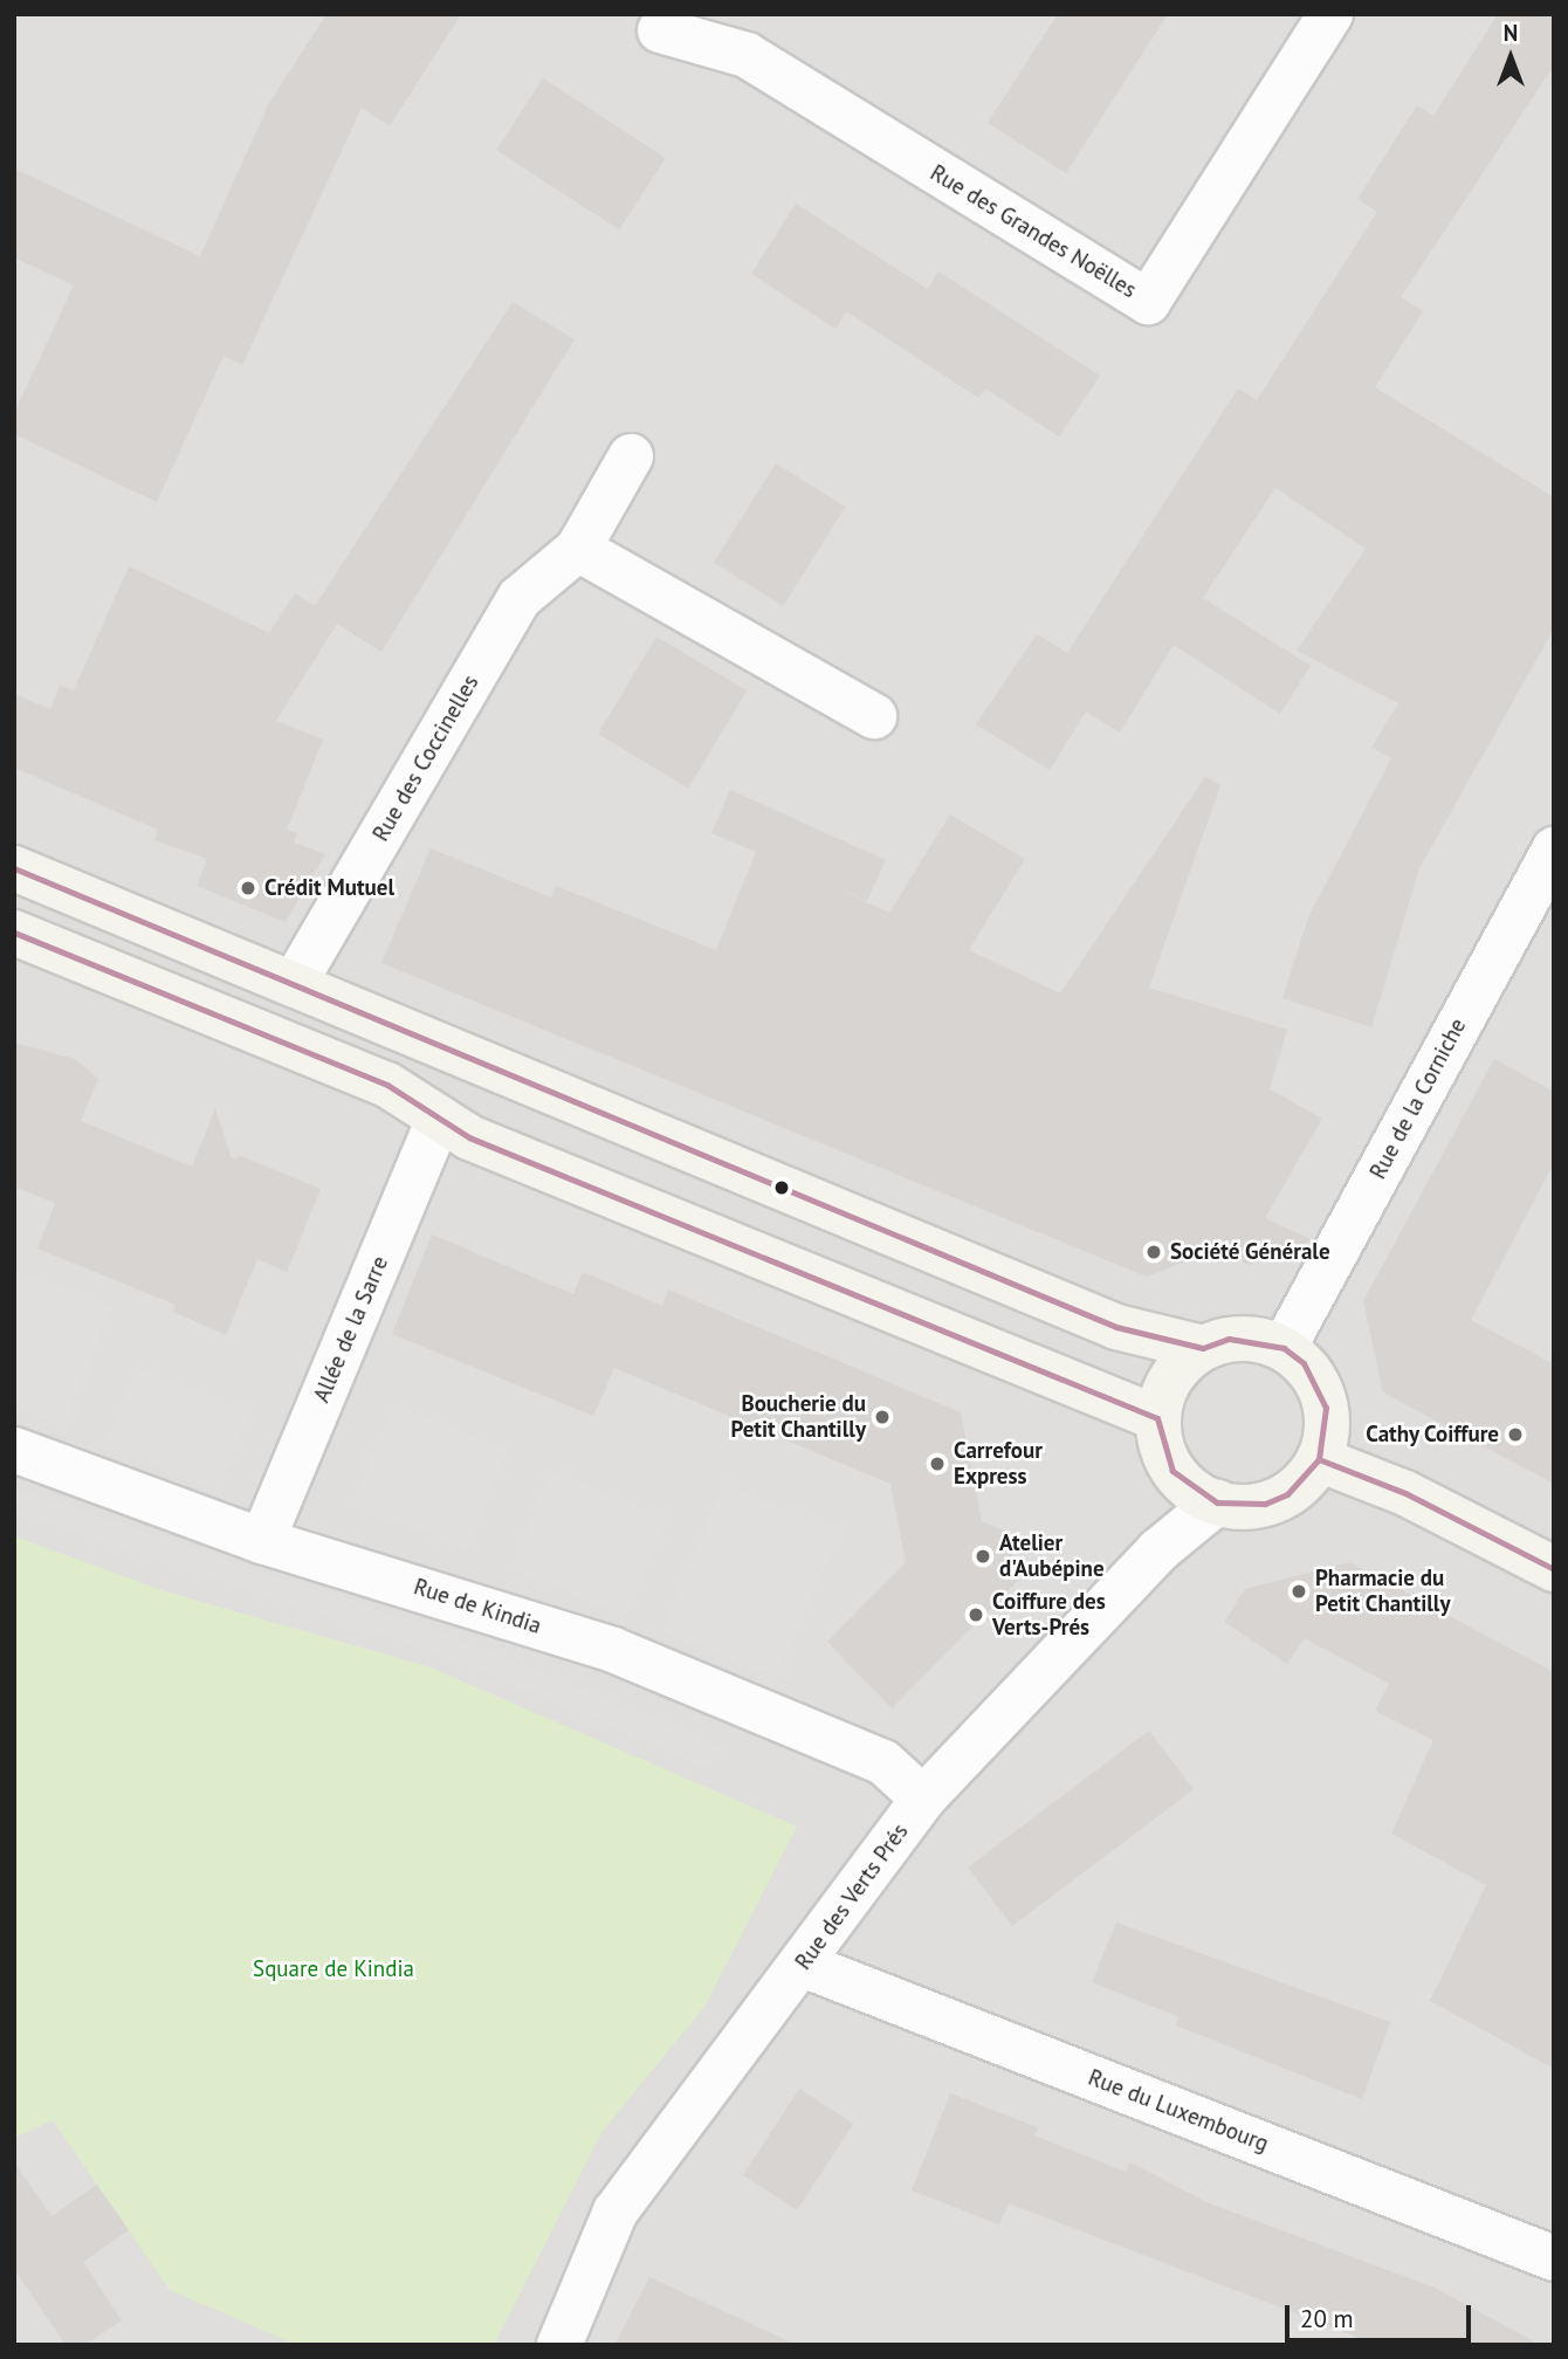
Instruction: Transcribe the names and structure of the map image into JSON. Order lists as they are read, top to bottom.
{
  "streets": {
    "street": [
      "Rue des Grandes Noëlles",
      "Rue des Coccinelles",
      "Rue de la Corniche",
      "Allée de la Sarre",
      "Rue de Kindia",
      "Rue des Verts Prés",
      "Rue du Luxembourg"
    ]
  },
  "crossings": [
    ["Rue de la Corniche", "Rue des Verts Prés"],
    ["Allée de la Sarre", "Rue de Kindia"],
    ["Rue de Kindia", "Rue des Verts Prés"],
    ["Rue des Verts Prés", "Rue du Luxembourg"]
  ],
  "parks": ["Square de Kindia"],
  "places": [
    "Crédit Mutuel",
    "Société Générale",
    "Boucherie du Petit Chantilly",
    "Cathy Coiffure",
    "Carrefour Express",
    "Atelier d'Aubépine",
    "Pharmacie du Petit Chantilly",
    "Coiffure des Verts-Prés"
  ],
  "scale_bar": "20 m",
  "north": "top"
}
